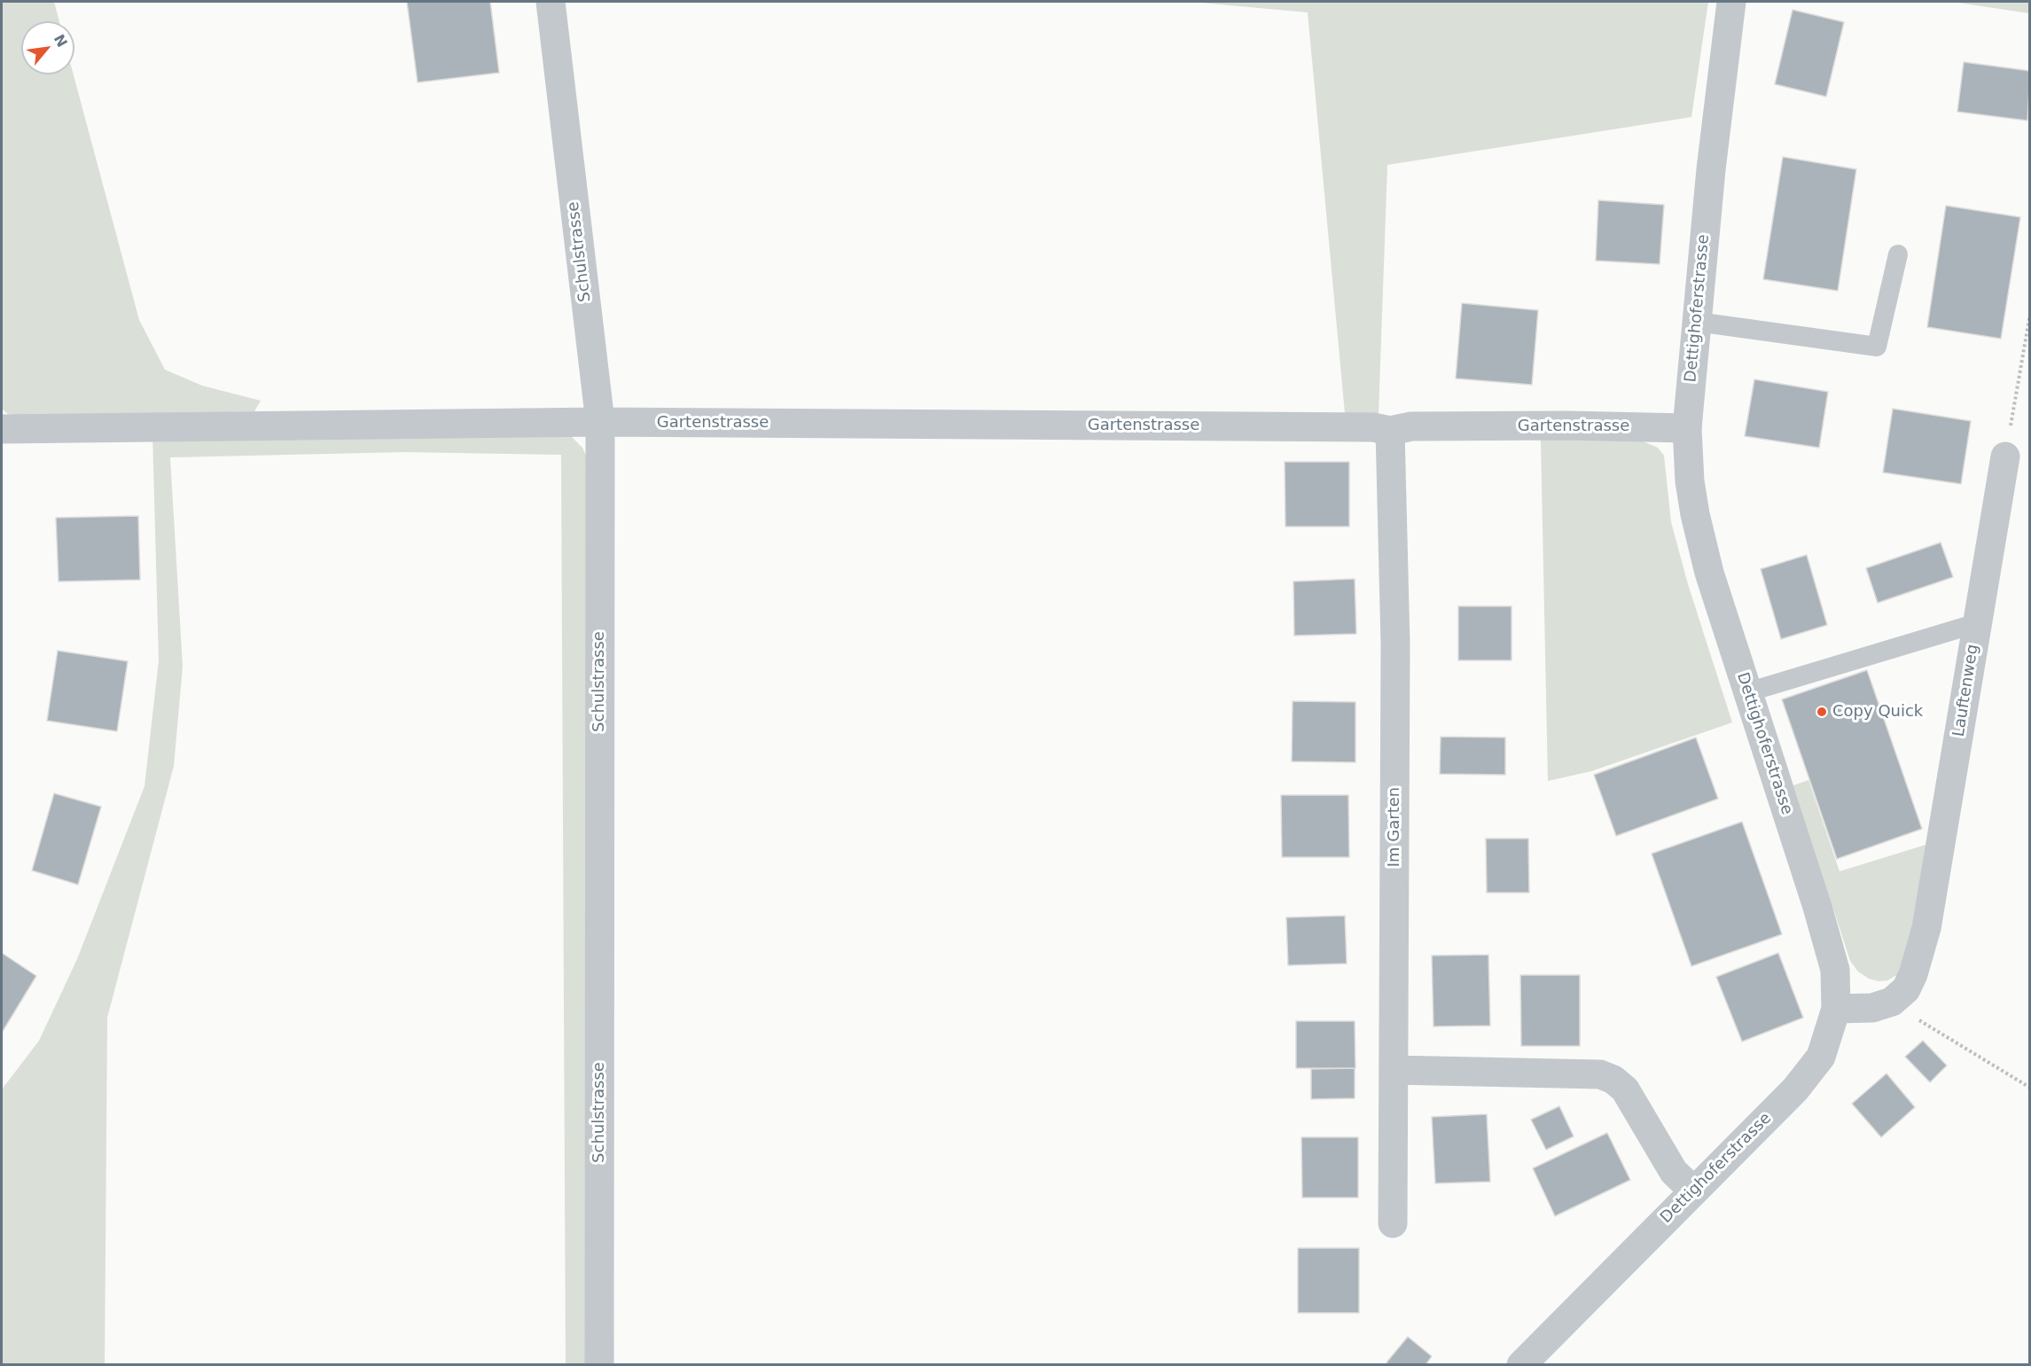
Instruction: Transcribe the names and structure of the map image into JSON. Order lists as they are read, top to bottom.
{
  "streets": {
    "street": [
      "Schulstrasse",
      "Dettighoferstrasse",
      "Gartenstrasse",
      "Lauftenweg",
      "Im Garten"
    ]
  },
  "crossings": [
    ["Schulstrasse", "Gartenstrasse"],
    ["Dettighoferstrasse", "Gartenstrasse"],
    ["Gartenstrasse", "Im Garten"]
  ],
  "places": ["Copy Quick"],
  "north": "top right"
}
